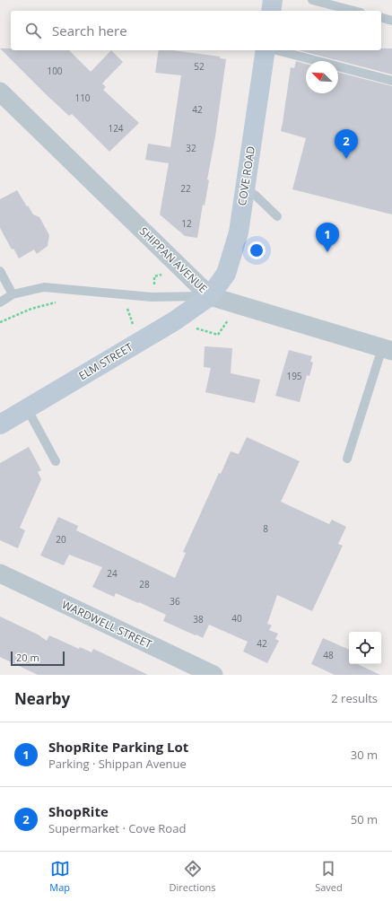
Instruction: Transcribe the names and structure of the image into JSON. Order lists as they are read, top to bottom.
{
  "streets": {
    "main road": ["COVE ROAD", "ELM STREET"],
    "street": ["SHIPPAN AVENUE", "WARDWELL STREET"]
  },
  "crossings": [
    ["COVE ROAD", "SHIPPAN AVENUE"],
    ["COVE ROAD", "ELM STREET"],
    ["SHIPPAN AVENUE", "ELM STREET"]
  ],
  "house_numbers": [
    "52",
    "100",
    "110",
    "42",
    "124",
    "32",
    "22",
    "12",
    "195",
    "8",
    "20",
    "24",
    "28",
    "36",
    "40",
    "38",
    "42",
    "48"
  ],
  "scale_bar": "20 m",
  "north": "top left",
  "page": {
    "search": "Search here",
    "pins": ["2", "1"],
    "scale": "20 m",
    "heading": ["Nearby", "2 results"],
    "list": [
      {
        "mark": "1",
        "name": "ShopRite Parking Lot",
        "note": "Parking · Shippan Avenue",
        "value": "30 m"
      },
      {
        "mark": "2",
        "name": "ShopRite",
        "note": "Supermarket · Cove Road",
        "value": "50 m"
      }
    ],
    "nav": ["Map", "Directions", "Saved"]
  }
}
